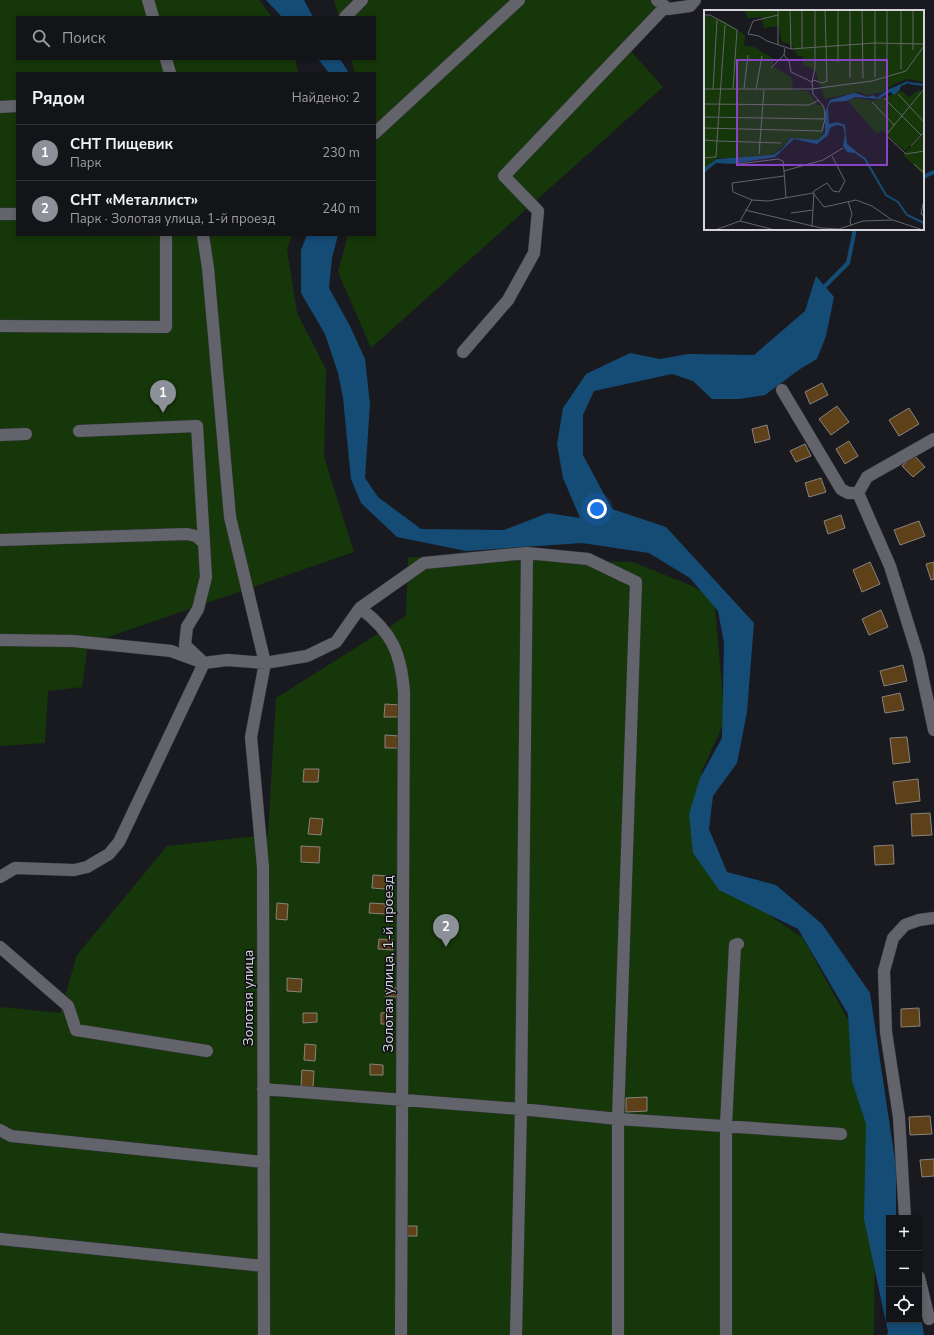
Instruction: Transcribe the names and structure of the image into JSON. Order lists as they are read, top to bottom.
{
  "streets": {
    "street": ["Золотая улица, 1-й проезд", "Золотая улица"]
  },
  "page": {
    "search": "Поиск",
    "heading": ["Рядом", "Найдено: 2"],
    "list": [
      {
        "mark": "1",
        "name": "СНТ Пищевик",
        "note": "Парк",
        "value": "230 m"
      },
      {
        "mark": "2",
        "name": "СНТ «Металлист»",
        "note": "Парк · Золотая улица, 1-й проезд",
        "value": "240 m"
      }
    ],
    "pins": ["1", "2"],
    "map_buttons": ["+", "−"]
  }
}
